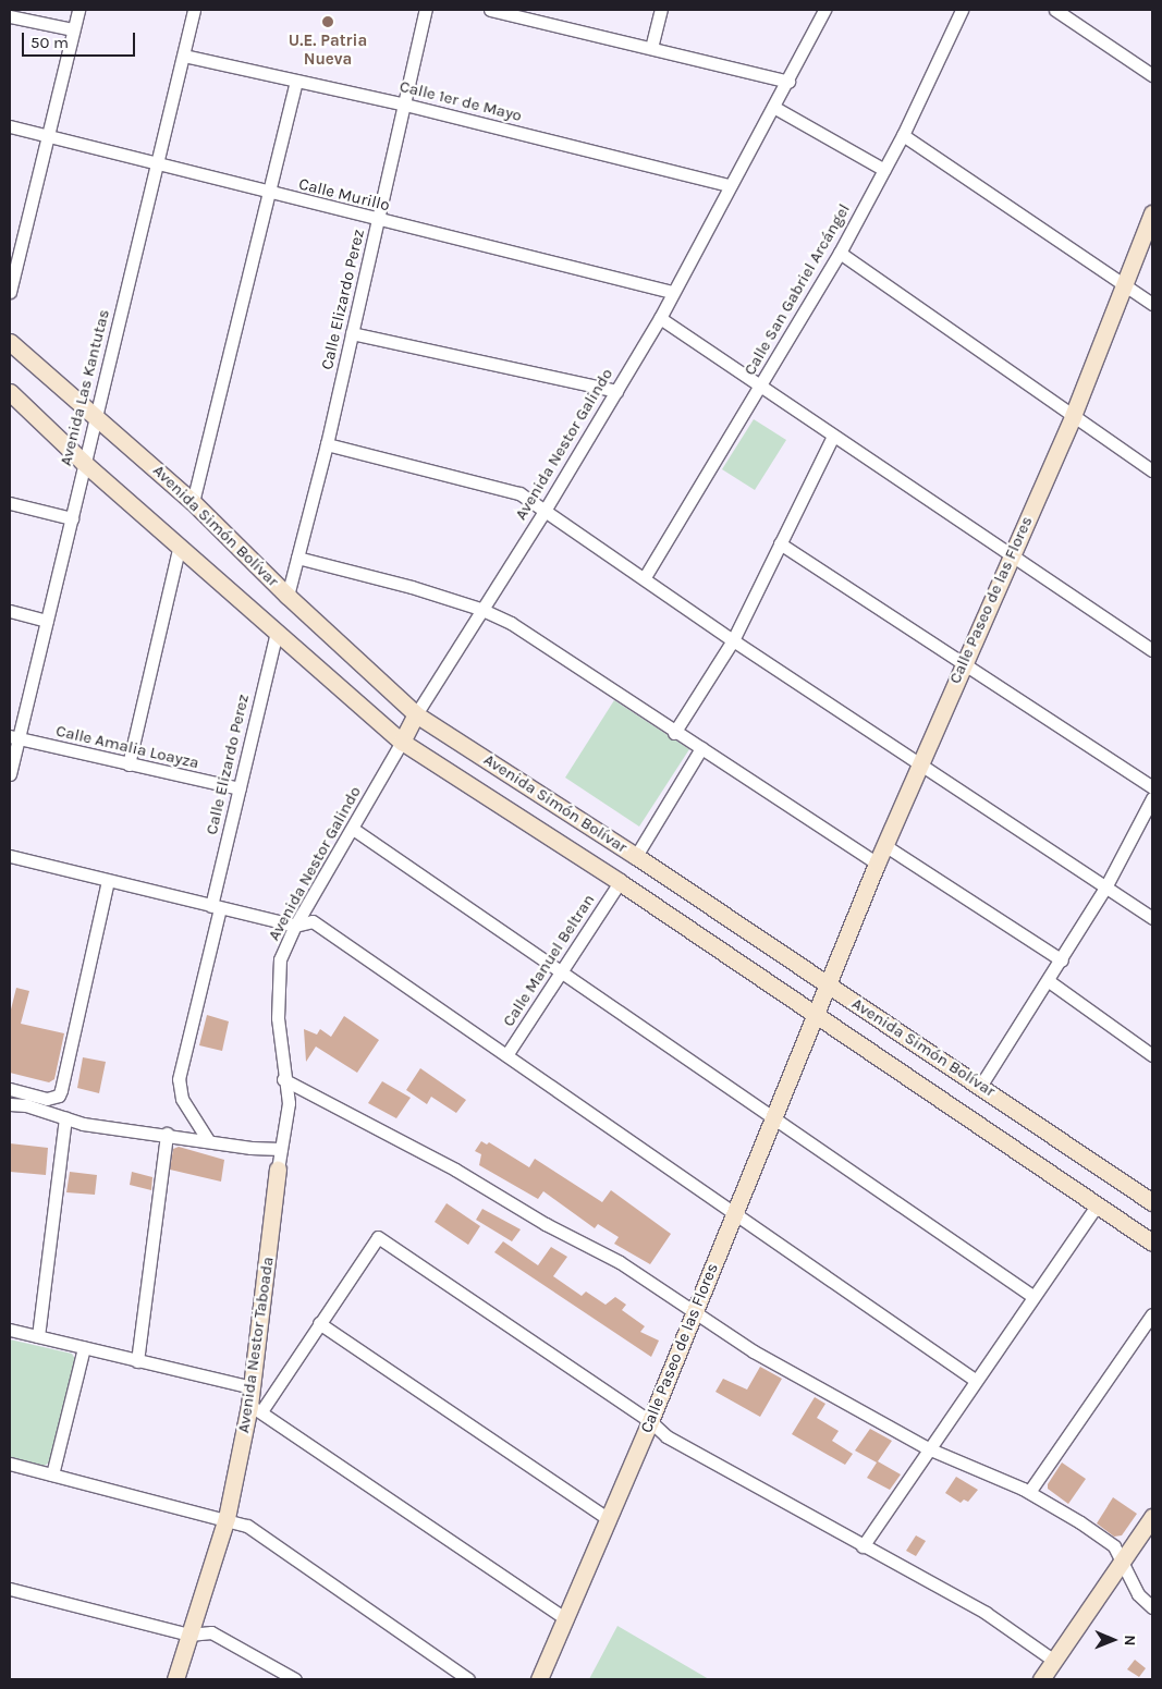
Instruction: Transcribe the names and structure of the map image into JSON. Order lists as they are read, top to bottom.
{
  "streets": {
    "street": [
      "Calle 1er de Mayo",
      "Calle Murillo",
      "Calle San Gabriel Arcángel",
      "Calle Elizardo Perez",
      "Avenida Las Kantutas",
      "Avenida Nestor Galindo",
      "Avenida Simón Bolívar",
      "Calle Paseo de las Flores",
      "Calle Amalia Loayza",
      "Calle Manuel Beltran",
      "Avenida Nestor Taboada"
    ]
  },
  "crossings": [
    ["Calle 1er de Mayo", "Calle Elizardo Perez"],
    ["Calle 1er de Mayo", "Avenida Las Kantutas"],
    ["Calle 1er de Mayo", "Avenida Nestor Galindo"],
    ["Calle Murillo", "Calle Elizardo Perez"],
    ["Calle Murillo", "Avenida Las Kantutas"],
    ["Calle Murillo", "Avenida Nestor Galindo"],
    ["Calle Elizardo Perez", "Avenida Simón Bolívar"],
    ["Calle Elizardo Perez", "Calle Amalia Loayza"],
    ["Avenida Las Kantutas", "Avenida Simón Bolívar"],
    ["Avenida Las Kantutas", "Calle Amalia Loayza"],
    ["Avenida Nestor Galindo", "Avenida Simón Bolívar"],
    ["Avenida Nestor Galindo", "Avenida Nestor Taboada"],
    ["Avenida Simón Bolívar", "Calle Paseo de las Flores"],
    ["Avenida Simón Bolívar", "Calle Manuel Beltran"]
  ],
  "places": ["U.E. Patria Nueva"],
  "scale_bar": "50 m",
  "north": "right"
}
